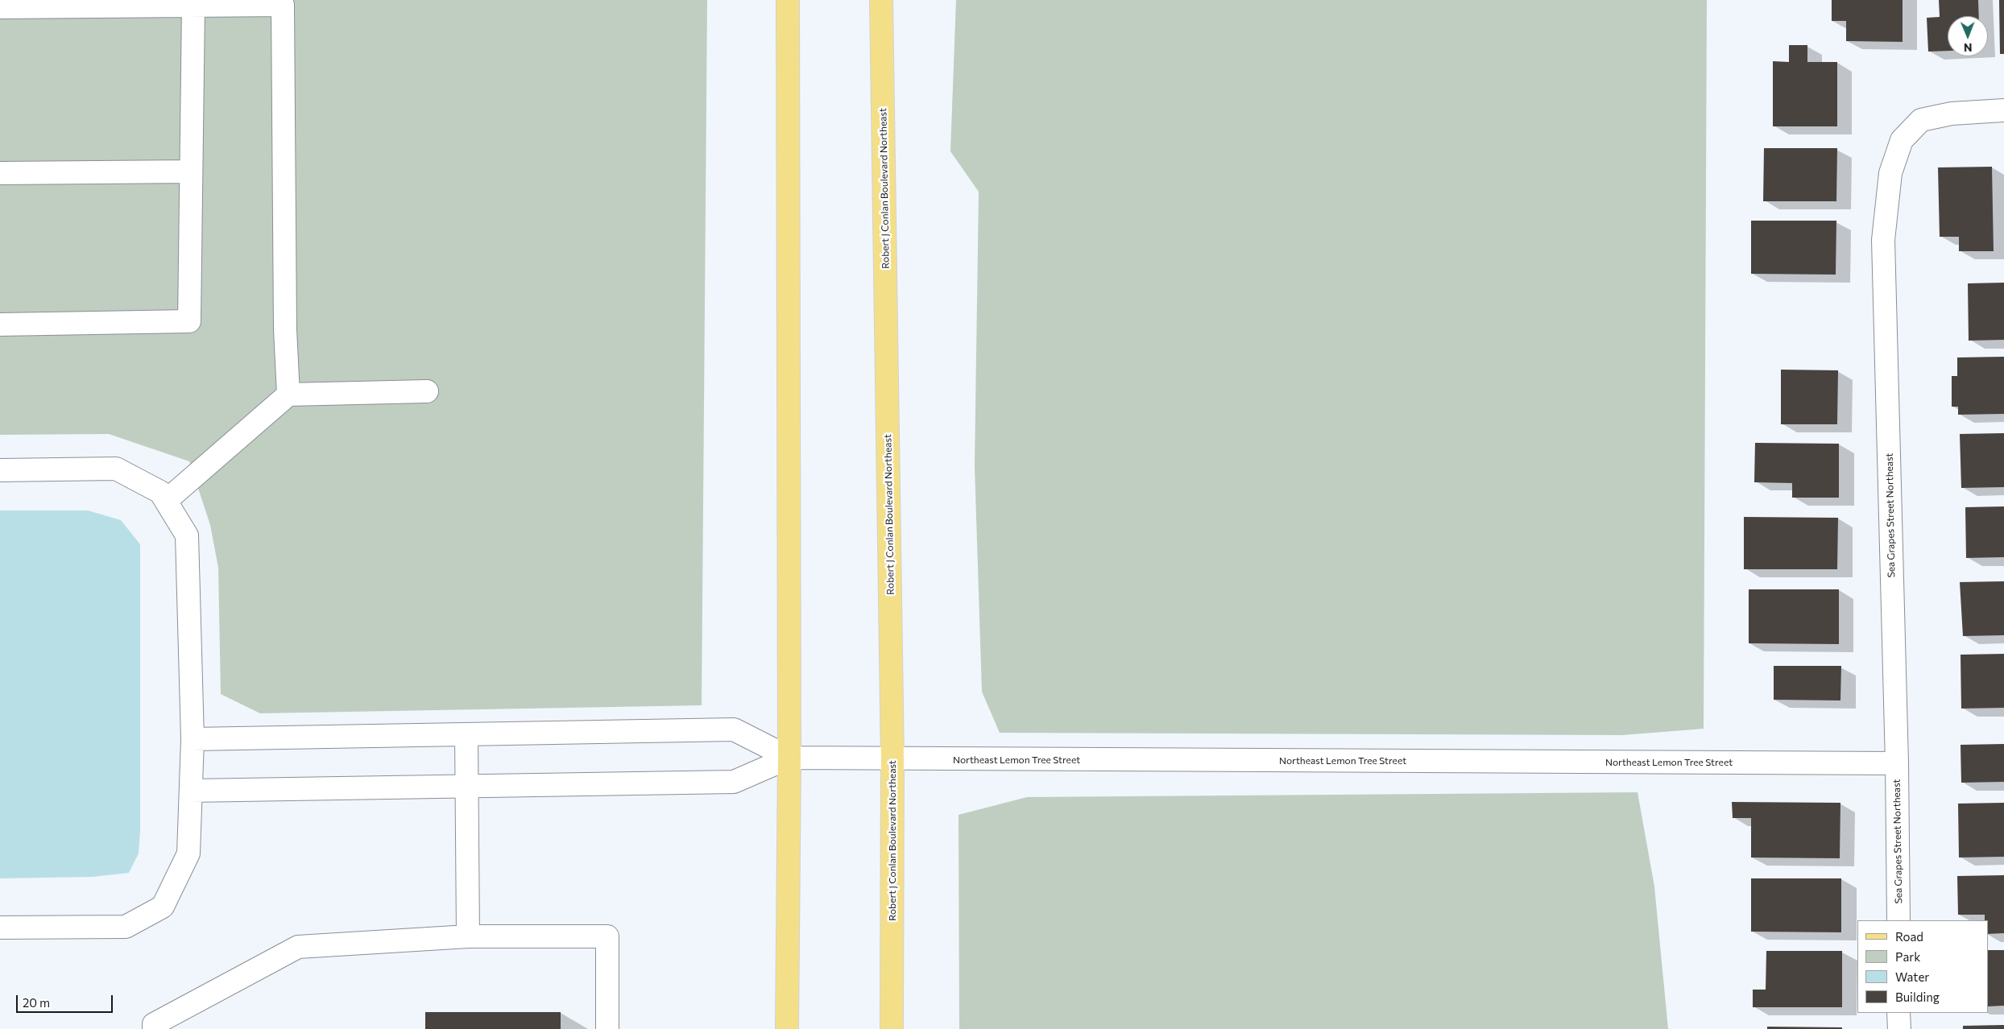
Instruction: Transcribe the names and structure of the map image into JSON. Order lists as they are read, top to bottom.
{
  "streets": {
    "main road": ["Robert J Conlan Boulevard Northeast"],
    "street": ["Sea Grapes Street Northeast", "Northeast Lemon Tree Street"]
  },
  "crossings": [
    ["Robert J Conlan Boulevard Northeast", "Northeast Lemon Tree Street"],
    ["Sea Grapes Street Northeast", "Northeast Lemon Tree Street"]
  ],
  "legend": [
    "Road",
    "Park",
    "Water",
    "Building"
  ],
  "scale_bar": "20 m",
  "north": "bottom"
}
